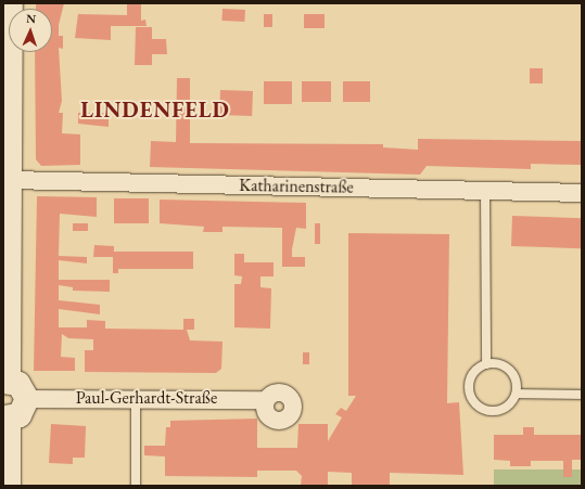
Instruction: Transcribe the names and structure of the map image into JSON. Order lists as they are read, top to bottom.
{
  "streets": {
    "street": ["Katharinenstraße", "Paul-Gerhardt-Straße"]
  },
  "districts": ["LINDENFELD"],
  "north": "top"
}
